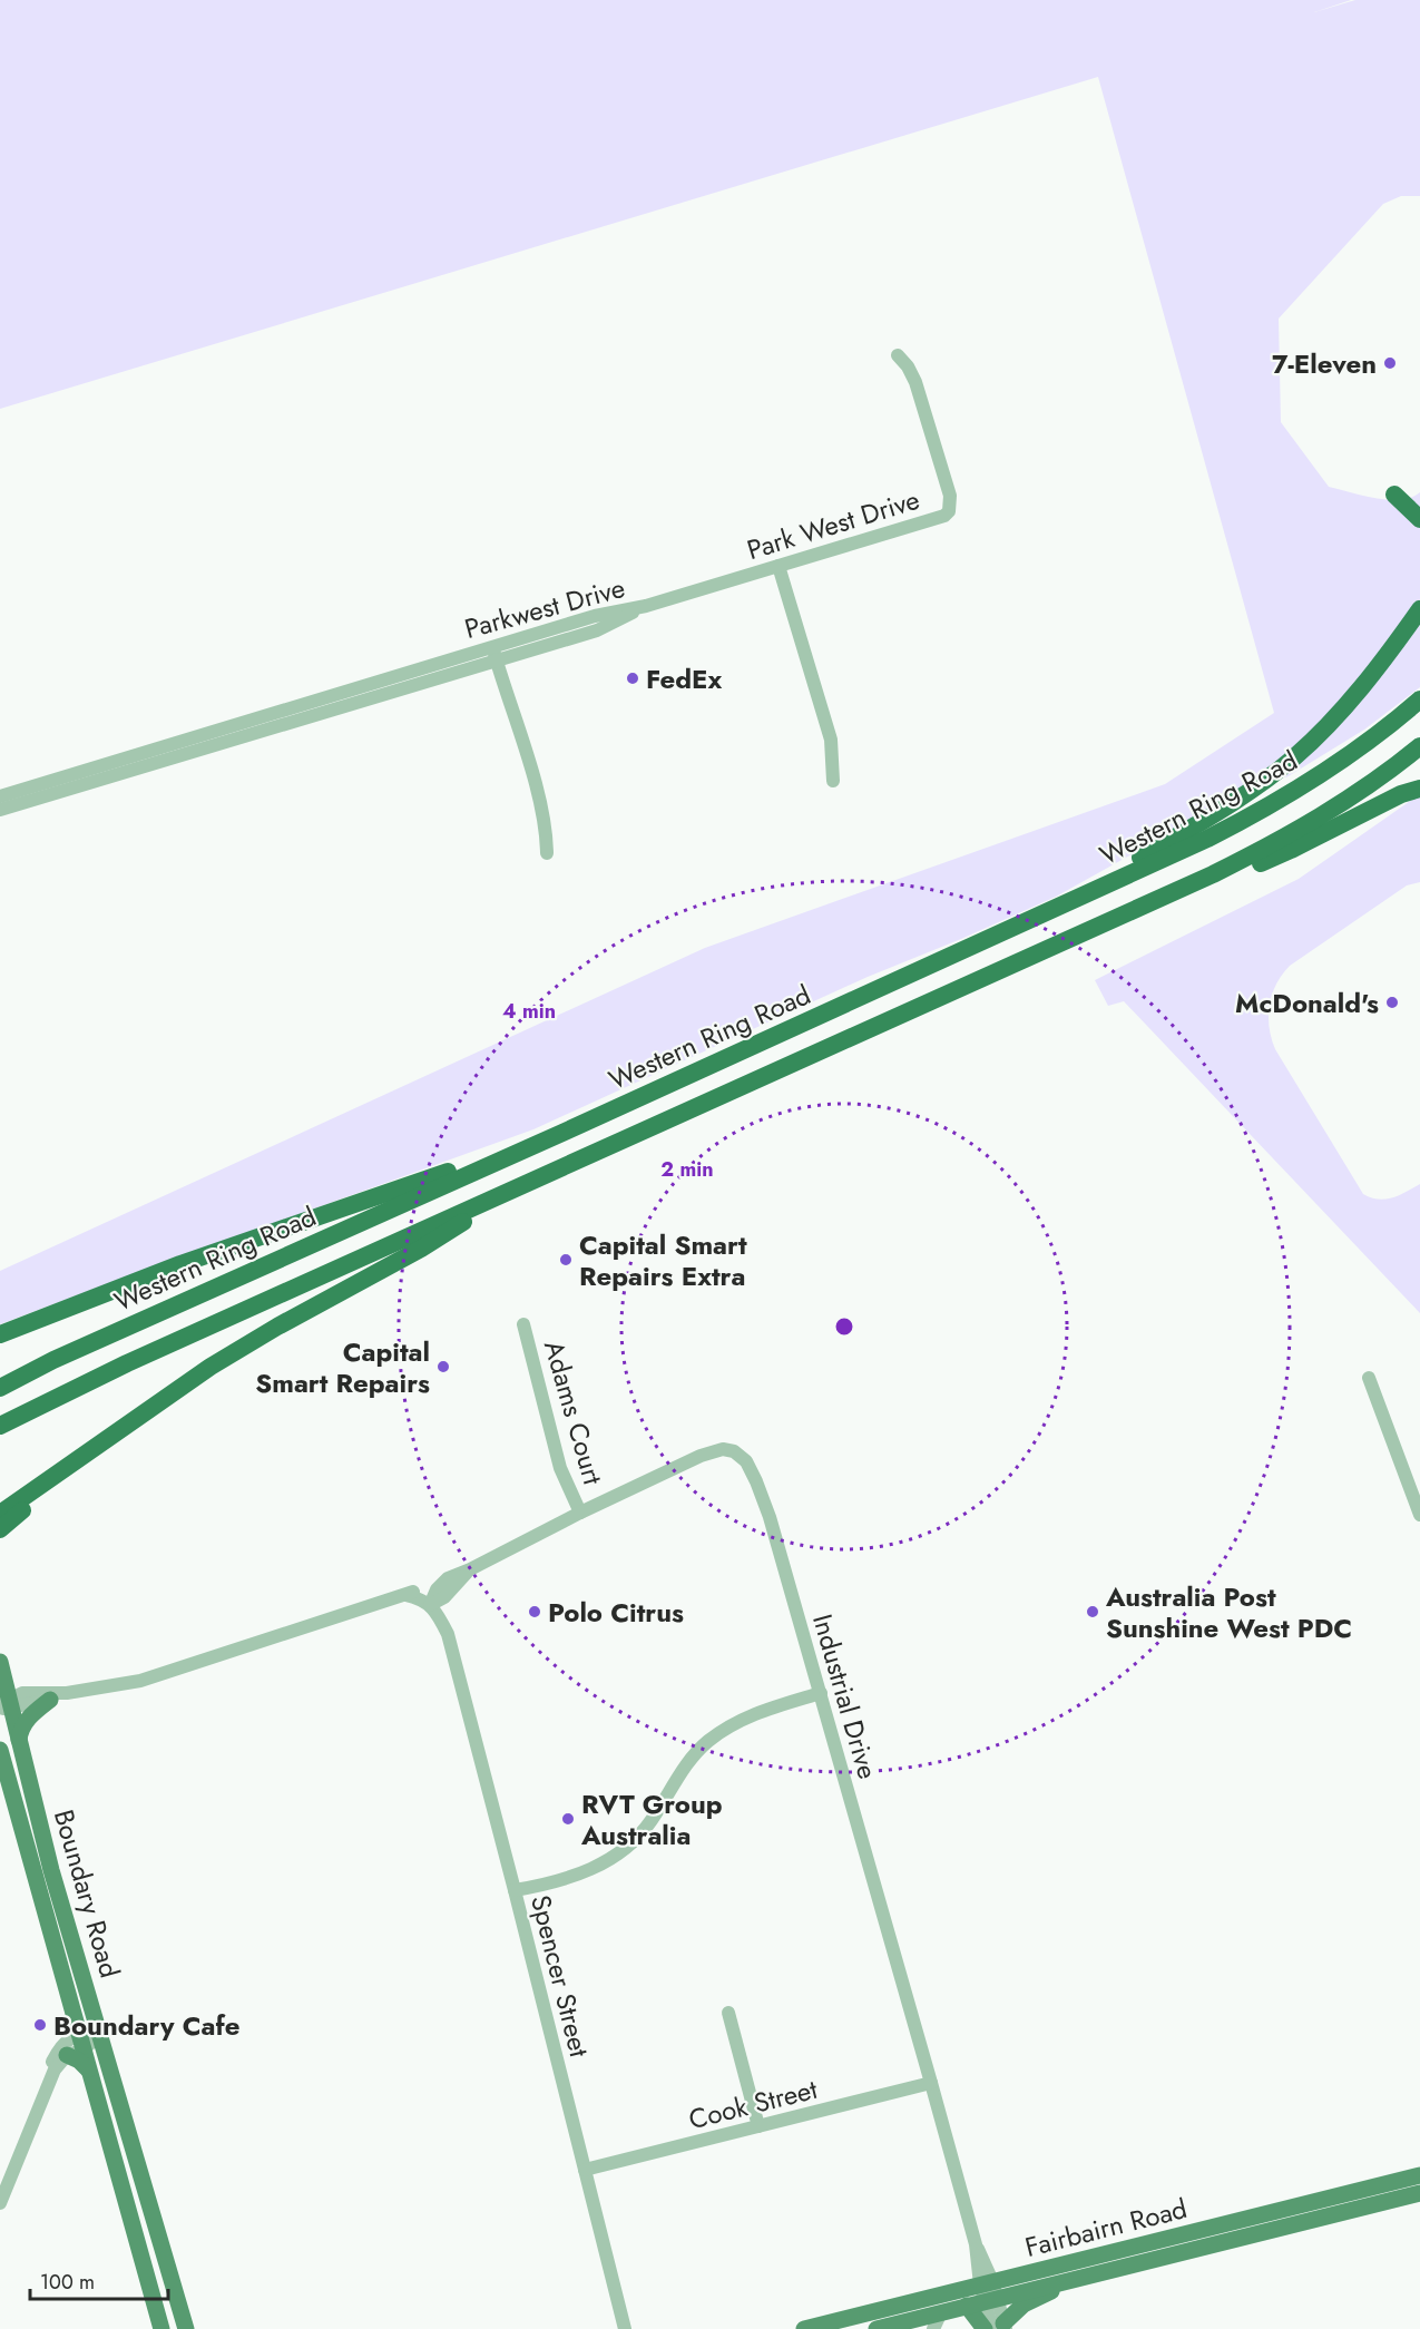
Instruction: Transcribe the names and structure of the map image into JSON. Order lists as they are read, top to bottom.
{
  "streets": {
    "highway": ["Western Ring Road"],
    "main road": ["Boundary Road", "Fairbairn Road"],
    "street": [
      "Park West Drive",
      "Parkwest Drive",
      "Adams Court",
      "Industrial Drive",
      "Spencer Street",
      "Cook Street"
    ]
  },
  "crossings": [
    ["Park West Drive", "Parkwest Drive"],
    ["Adams Court", "Industrial Drive"],
    ["Industrial Drive", "Spencer Street"],
    ["Industrial Drive", "Cook Street"],
    ["Industrial Drive", "Fairbairn Road"],
    ["Spencer Street", "Cook Street"]
  ],
  "places": [
    "7-Eleven",
    "FedEx",
    "McDonald's",
    "Capital Smart Repairs Extra",
    "Capital Smart Repairs",
    "Polo Citrus",
    "Australia Post Sunshine West PDC",
    "RVT Group Australia",
    "Boundary Cafe"
  ],
  "scale_bar": "100 m",
  "rings": ["4 min", "2 min"]
}
